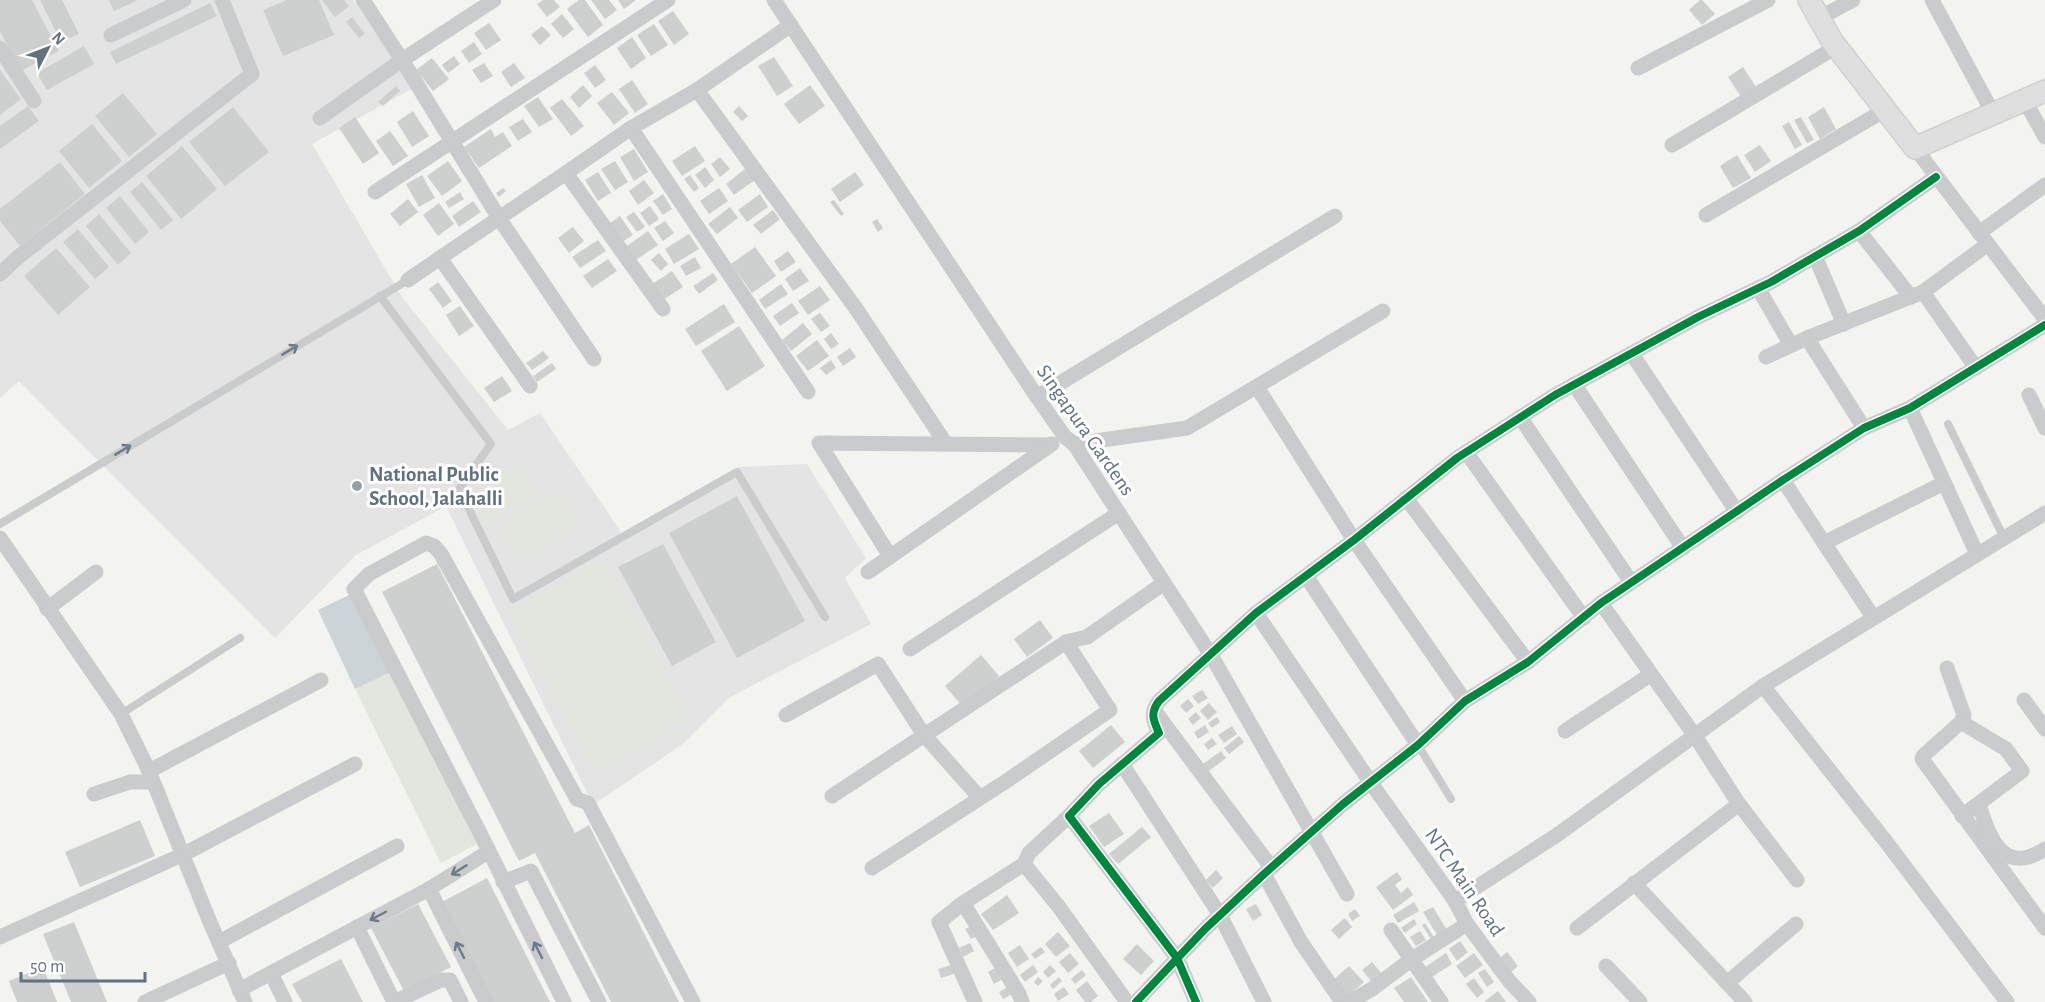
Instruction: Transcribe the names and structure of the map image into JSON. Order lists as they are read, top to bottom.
{
  "streets": {
    "street": ["Singapura Gardens", "NTC Main Road"]
  },
  "places": ["National Public School, Jalahalli"],
  "scale_bar": "50 m",
  "north": "top right"
}
